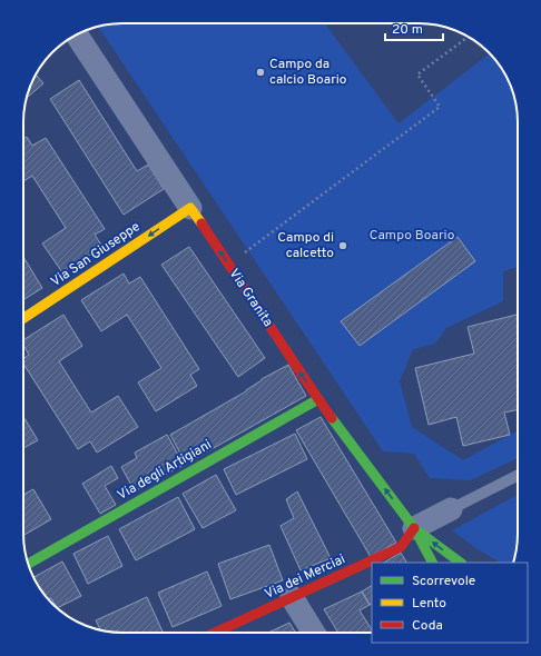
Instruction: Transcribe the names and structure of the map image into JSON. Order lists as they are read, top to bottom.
{
  "streets": {
    "main road": [
      "Via San Giuseppe",
      "Via Granita",
      "Via degli Artigiani",
      "Via dei Merciai"
    ]
  },
  "crossings": [
    ["Via San Giuseppe", "Via Granita"],
    ["Via Granita", "Via degli Artigiani"],
    ["Via Granita", "Via dei Merciai"]
  ],
  "one_way": ["Via San Giuseppe", "Via Granita"],
  "parks": ["Campo Boario"],
  "places": ["Campo da calcio Boario", "Campo di calcetto"],
  "legend": ["Scorrevole", "Lento", "Coda"],
  "scale_bar": "20 m"
}
